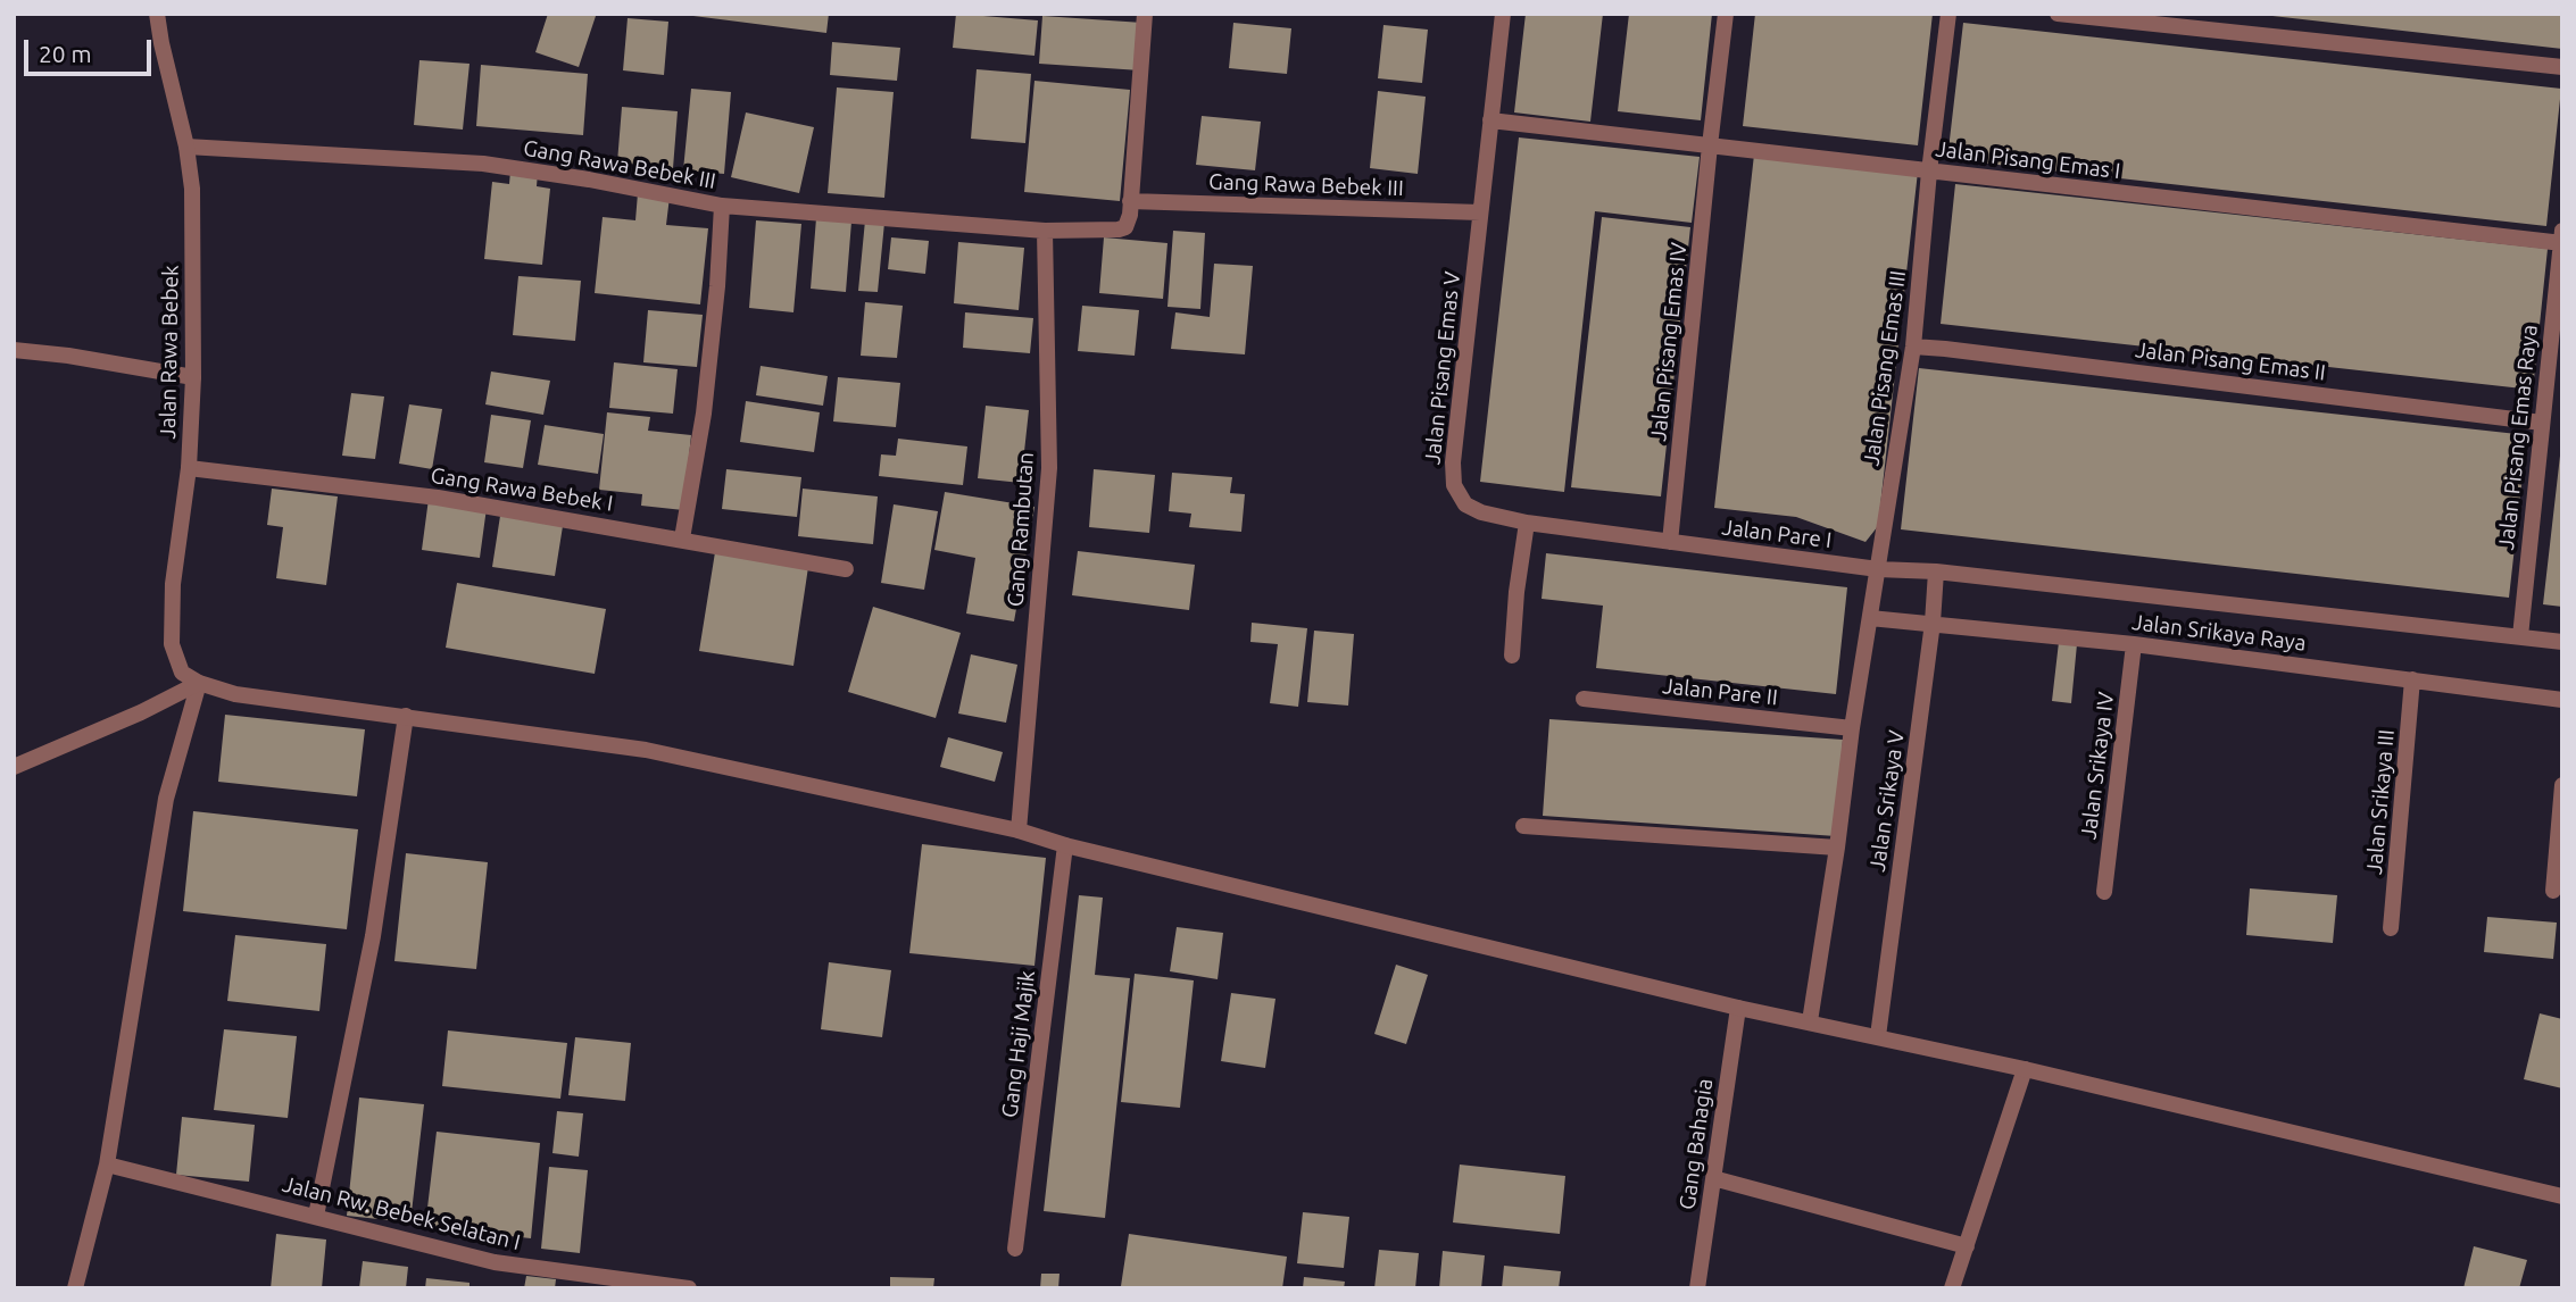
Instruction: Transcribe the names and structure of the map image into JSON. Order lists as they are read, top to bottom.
{
  "streets": {
    "street": [
      "Jalan Pisang Emas I",
      "Gang Rawa Bebek III",
      "Jalan Pisang Emas IV",
      "Jalan Rawa Bebek",
      "Jalan Pisang Emas II",
      "Jalan Pisang Emas V",
      "Jalan Pisang Emas III",
      "Jalan Pisang Emas Raya",
      "Gang Rawa Bebek I",
      "Gang Rambutan",
      "Jalan Pare I",
      "Jalan Srikaya Raya",
      "Jalan Pare II",
      "Jalan Srikaya IV",
      "Jalan Srikaya V",
      "Jalan Srikaya III",
      "Gang Haji Majik",
      "Gang Bahagia",
      "Jalan Rw. Bebek Selatan I"
    ]
  },
  "crossings": [
    ["Jalan Pisang Emas I", "Jalan Pisang Emas IV"],
    ["Jalan Pisang Emas I", "Jalan Pisang Emas V"],
    ["Jalan Pisang Emas I", "Jalan Pisang Emas III"],
    ["Jalan Pisang Emas I", "Jalan Pisang Emas Raya"],
    ["Gang Rawa Bebek III", "Jalan Rawa Bebek"],
    ["Gang Rawa Bebek III", "Jalan Pisang Emas V"],
    ["Gang Rawa Bebek III", "Gang Rambutan"],
    ["Jalan Pisang Emas IV", "Jalan Pisang Emas V"],
    ["Jalan Pisang Emas IV", "Jalan Pare I"],
    ["Jalan Rawa Bebek", "Gang Rawa Bebek I"],
    ["Jalan Pisang Emas II", "Jalan Pisang Emas III"],
    ["Jalan Pisang Emas II", "Jalan Pisang Emas Raya"],
    ["Jalan Pisang Emas V", "Jalan Pare I"],
    ["Jalan Pisang Emas III", "Jalan Pare I"],
    ["Jalan Pisang Emas III", "Jalan Srikaya Raya"],
    ["Jalan Pisang Emas III", "Jalan Srikaya V"],
    ["Jalan Pisang Emas Raya", "Jalan Srikaya Raya"],
    ["Jalan Pare I", "Jalan Srikaya Raya"],
    ["Jalan Pare I", "Jalan Srikaya V"],
    ["Jalan Srikaya Raya", "Jalan Srikaya IV"],
    ["Jalan Srikaya Raya", "Jalan Srikaya V"],
    ["Jalan Srikaya Raya", "Jalan Srikaya III"],
    ["Jalan Pare II", "Jalan Srikaya V"]
  ],
  "scale_bar": "20 m"
}
